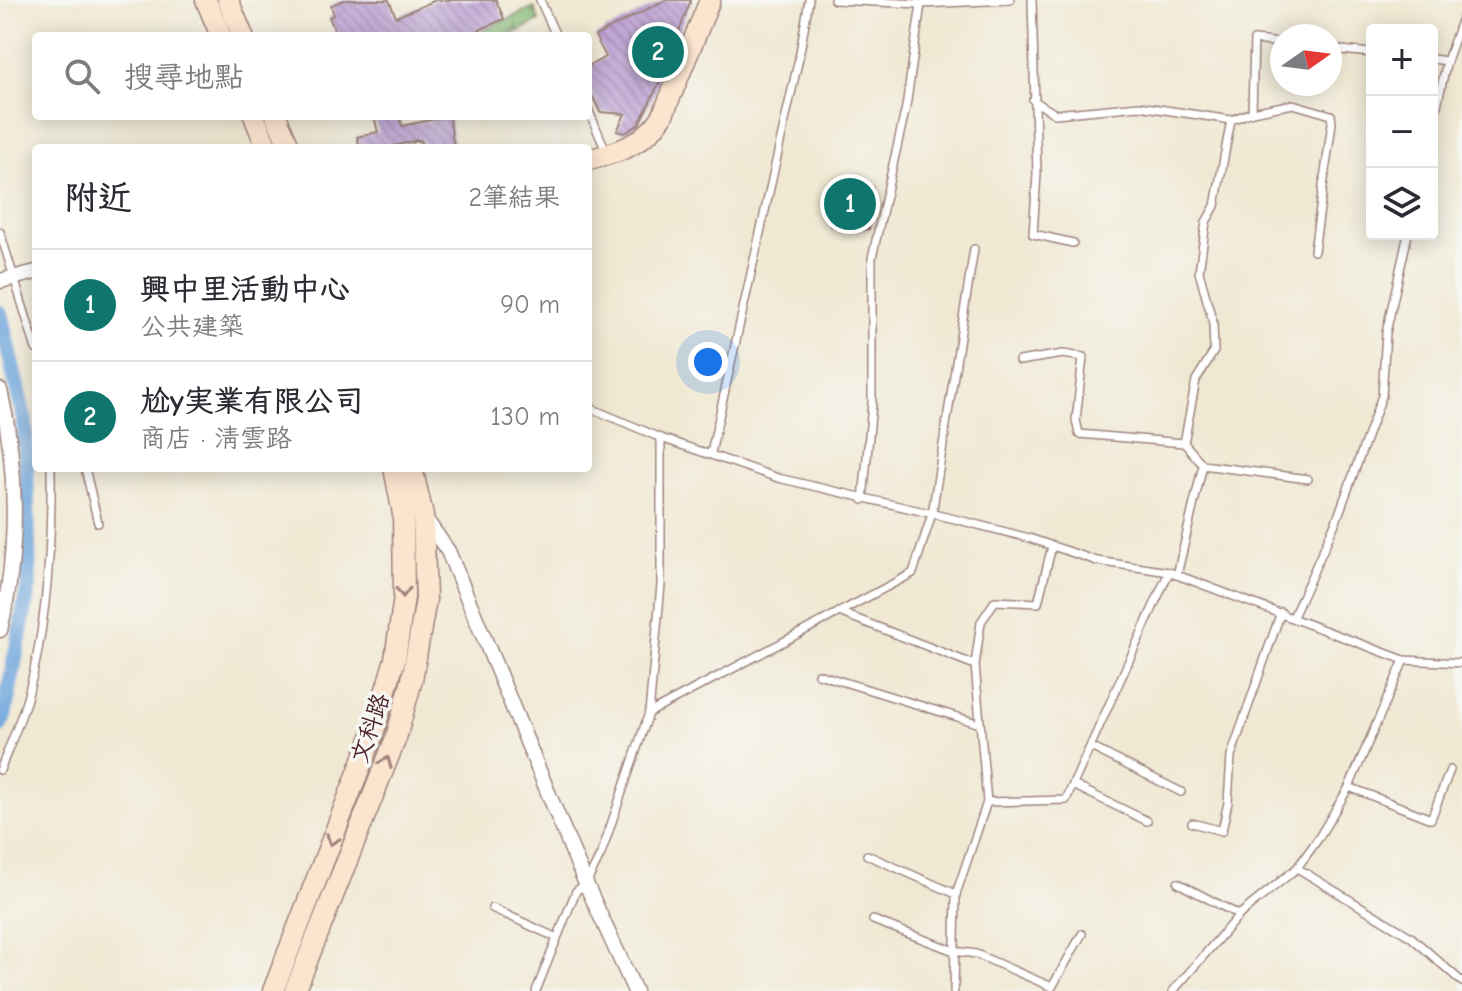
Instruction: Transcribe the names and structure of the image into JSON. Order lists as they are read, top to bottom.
{
  "streets": {
    "main road": ["文科路"]
  },
  "north": "right",
  "page": {
    "pins": ["2", "1"],
    "map_buttons": ["+", "−"],
    "search": "搜尋地點",
    "heading": ["附近", "2筆結果"],
    "list": [
      {
        "mark": "1",
        "name": "興中里活動中心",
        "note": "公共建築",
        "value": "90 m"
      },
      {
        "mark": "2",
        "name": "尬y実業有限公司",
        "note": "商店 · 清雲路",
        "value": "130 m"
      }
    ]
  }
}
